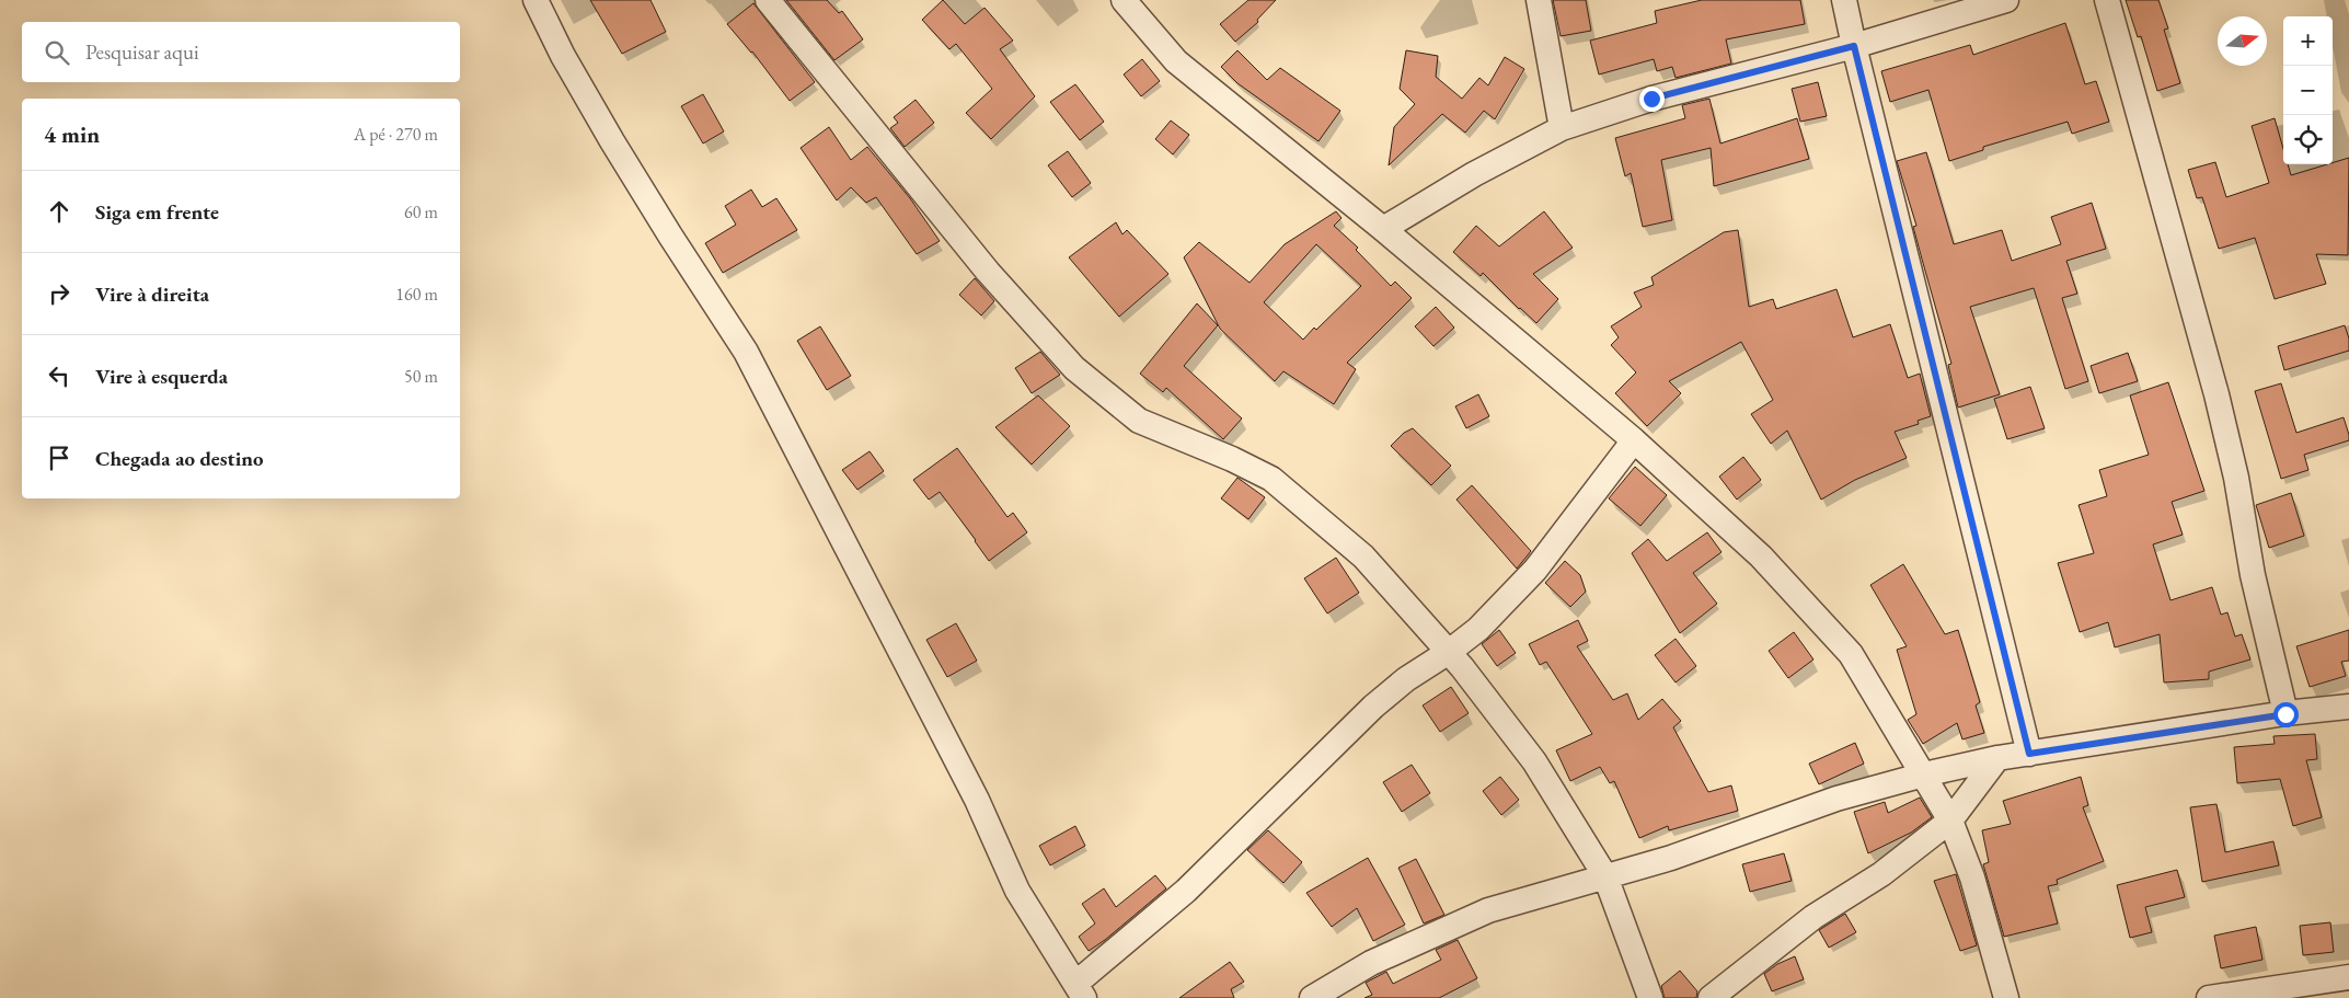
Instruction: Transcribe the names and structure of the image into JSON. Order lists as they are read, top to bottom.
{
  "north": "right",
  "page": {
    "map_buttons": ["+", "−"],
    "search": "Pesquisar aqui",
    "heading": ["4 min", "A pé · 270 m"],
    "list": [
      ["Siga em frente", "60 m"],
      ["Vire à direita", "160 m"],
      ["Vire à esquerda", "50 m"],
      "Chegada ao destino"
    ]
  }
}
